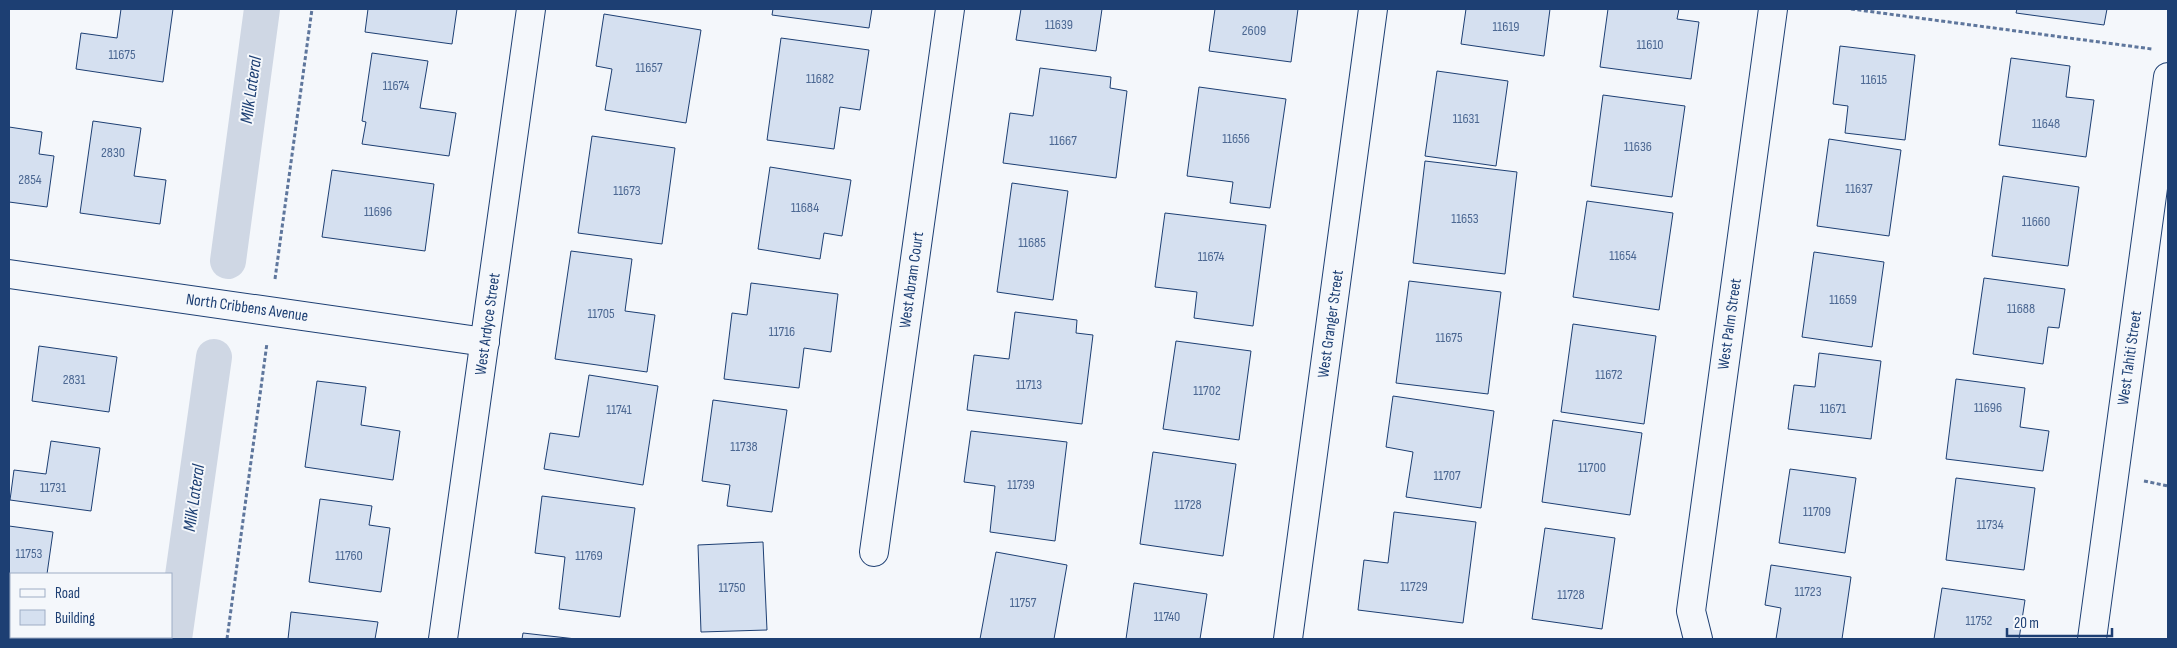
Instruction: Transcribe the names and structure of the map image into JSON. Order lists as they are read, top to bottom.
{
  "streets": {
    "street": [
      "West Abram Court",
      "North Cribbens Avenue",
      "West Ardyce Street",
      "West Granger Street",
      "West Palm Street",
      "West Tahiti Street"
    ]
  },
  "crossings": [
    ["North Cribbens Avenue", "West Ardyce Street"]
  ],
  "water": ["Milk Lateral"],
  "house_numbers": [
    "11639",
    "11619",
    "2609",
    "11610",
    "11675",
    "11657",
    "11682",
    "11615",
    "11674",
    "11631",
    "11648",
    "11656",
    "11667",
    "11636",
    "2830",
    "2854",
    "11637",
    "11673",
    "11684",
    "11696",
    "11653",
    "11660",
    "11685",
    "11654",
    "11674",
    "11659",
    "11688",
    "11705",
    "11716",
    "11675",
    "11672",
    "2831",
    "11713",
    "11702",
    "11696",
    "11671",
    "11741",
    "11738",
    "11700",
    "11707",
    "11739",
    "11731",
    "11728",
    "11709",
    "11734",
    "11753",
    "11760",
    "11769",
    "11729",
    "11750",
    "11723",
    "11728",
    "11757",
    "11740",
    "11752"
  ],
  "legend": ["Road", "Building"],
  "scale_bar": "20 m"
}
